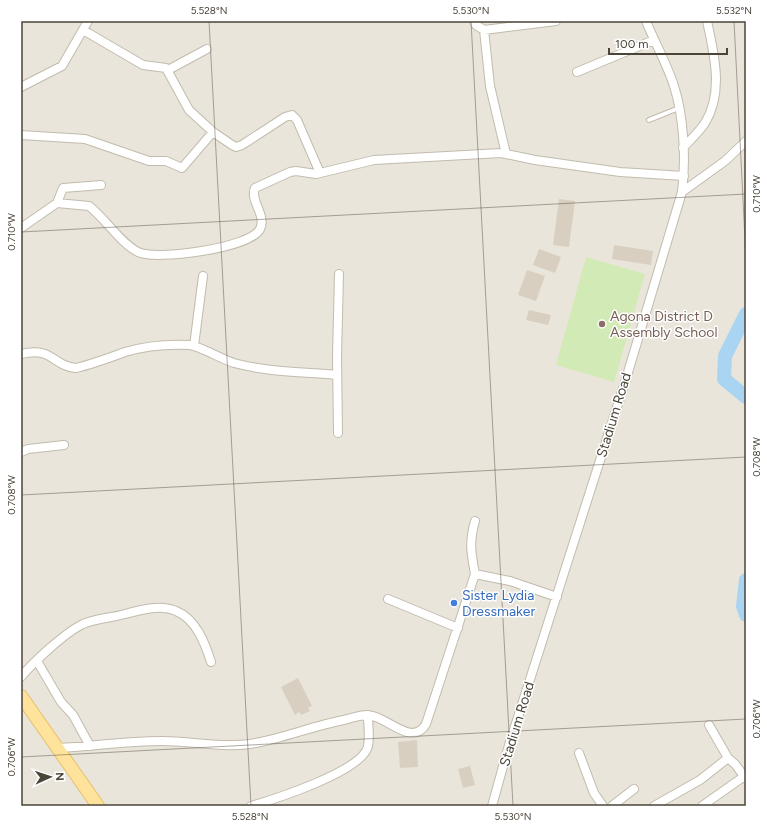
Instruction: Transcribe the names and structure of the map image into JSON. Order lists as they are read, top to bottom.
{
  "streets": {
    "street": ["Stadium Road"]
  },
  "places": ["Agona District D Assembly School", "Sister Lydia Dressmaker"],
  "scale_bar": "100 m",
  "north": "right",
  "coordinates": [
    "5.528°N",
    "5.530°N",
    "5.532°N",
    "0.710°W",
    "0.708°W",
    "0.706°W"
  ]
}
